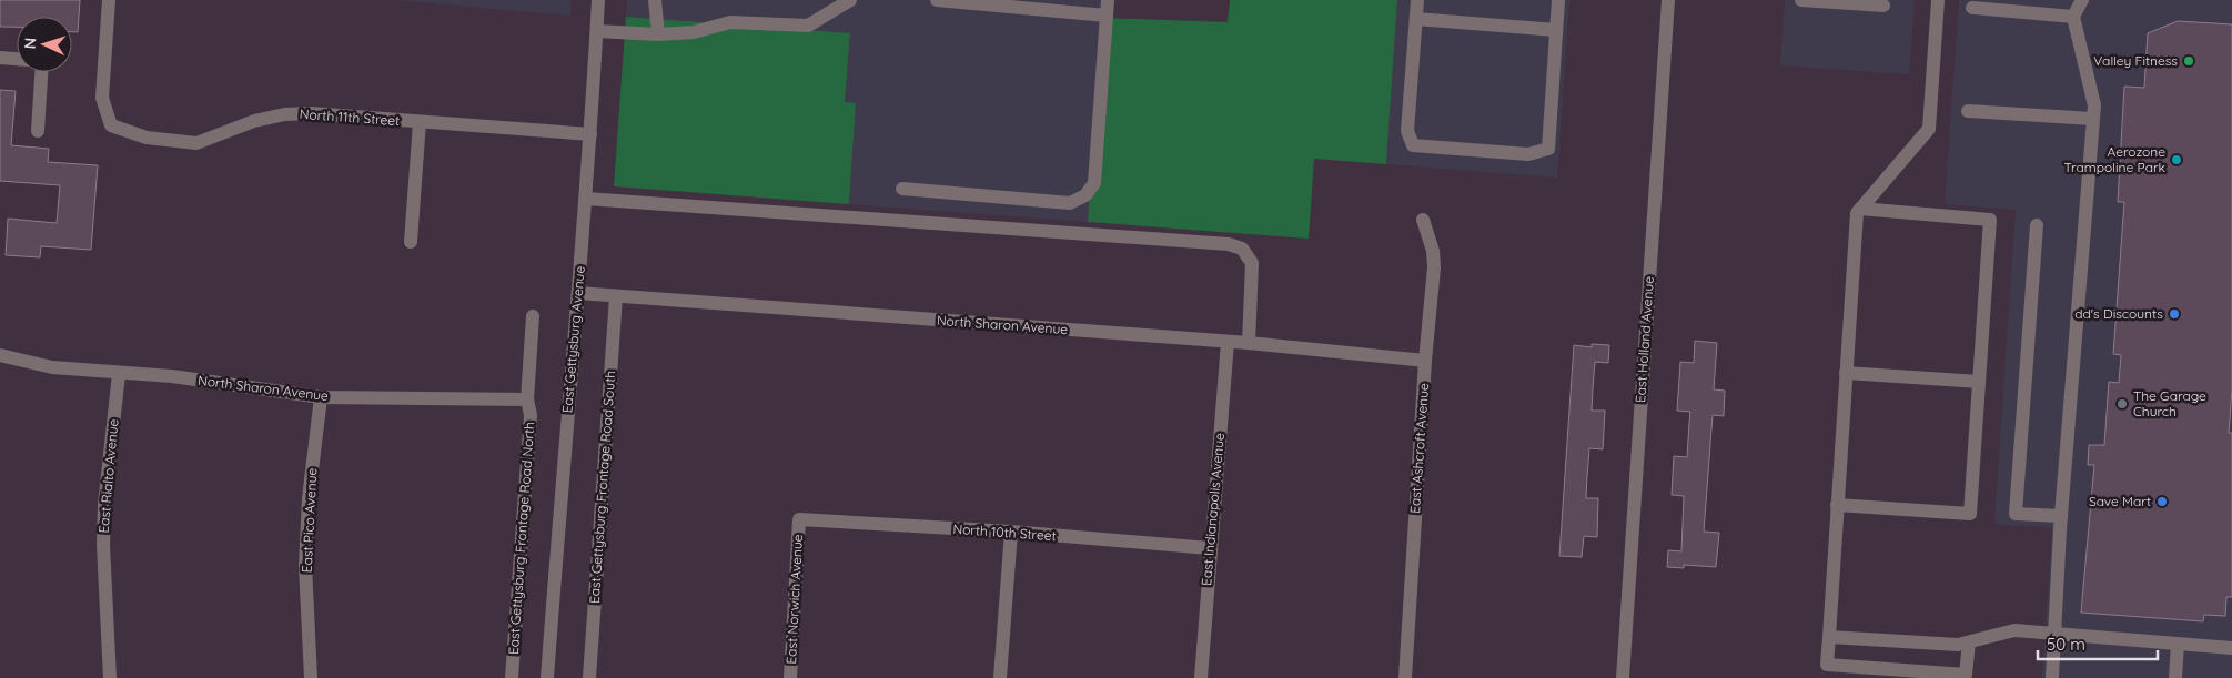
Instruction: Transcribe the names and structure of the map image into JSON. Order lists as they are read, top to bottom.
{
  "streets": {
    "street": [
      "North 11th Street",
      "North Sharon Avenue",
      "East Gettysburg Avenue",
      "East Holland Avenue",
      "East Ashcroft Avenue",
      "East Rialto Avenue",
      "East Gettysburg Frontage Road South",
      "East Indianapolis Avenue",
      "East Pico Avenue",
      "North 10th Street",
      "East Gettysburg Frontage Road North",
      "East Norwich Avenue"
    ]
  },
  "crossings": [
    ["North 11th Street", "East Gettysburg Avenue"],
    ["North Sharon Avenue", "East Gettysburg Avenue"],
    ["North Sharon Avenue", "East Ashcroft Avenue"],
    ["North Sharon Avenue", "East Rialto Avenue"],
    ["North Sharon Avenue", "East Gettysburg Frontage Road South"],
    ["North Sharon Avenue", "East Indianapolis Avenue"],
    ["North Sharon Avenue", "East Pico Avenue"],
    ["North Sharon Avenue", "East Gettysburg Frontage Road North"],
    ["East Indianapolis Avenue", "North 10th Street"],
    ["North 10th Street", "East Norwich Avenue"]
  ],
  "places": [
    "Valley Fitness",
    "Aerozone Trampoline Park",
    "dd's Discounts",
    "The Garage Church",
    "Save Mart"
  ],
  "scale_bar": "50 m",
  "north": "left"
}
